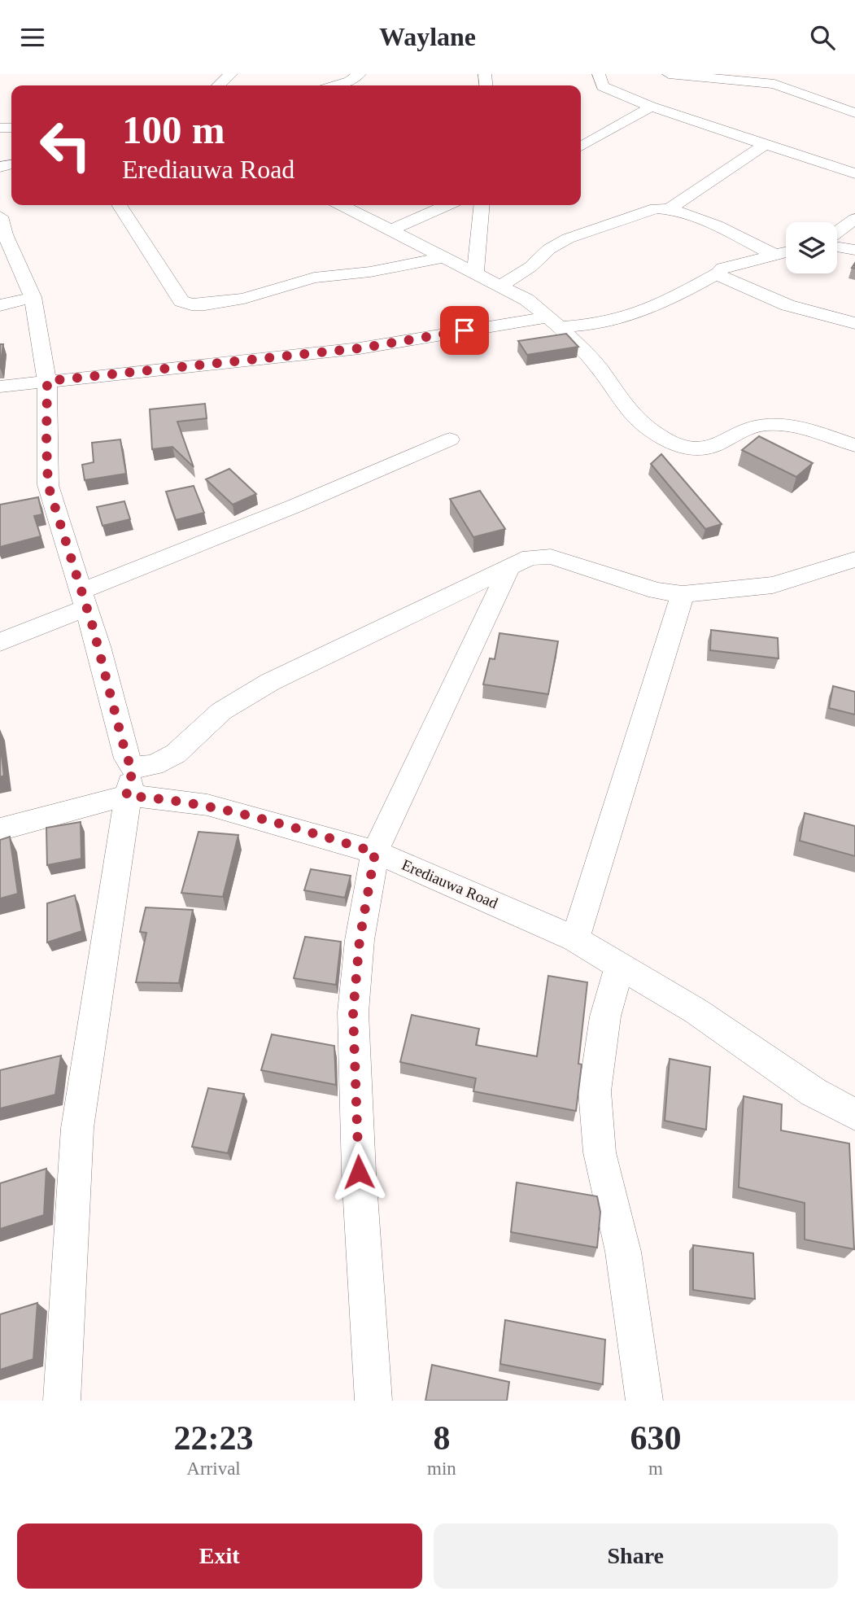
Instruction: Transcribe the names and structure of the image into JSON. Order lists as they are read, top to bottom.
{
  "streets": {
    "street": ["Erediauwa Road"]
  },
  "page": {
    "header": "Waylane",
    "turn": ["100 m", "Erediauwa Road"],
    "eta": [
      "22:23",
      "Arrival",
      "8",
      "min",
      "630",
      "m"
    ],
    "buttons": ["Exit", "Share"]
  }
}
